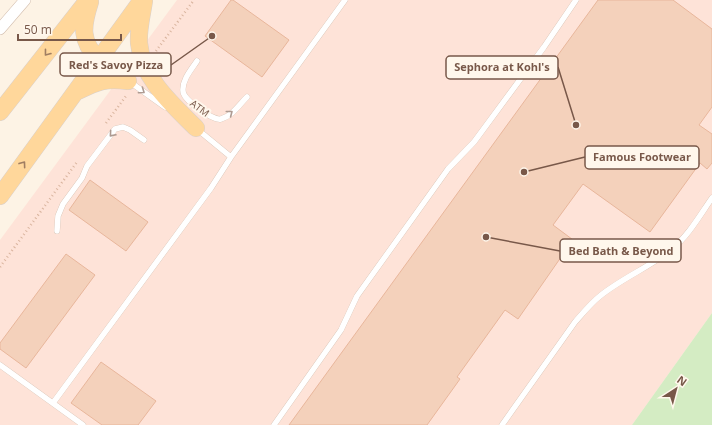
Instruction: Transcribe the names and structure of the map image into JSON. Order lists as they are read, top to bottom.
{
  "streets": {
    "lane": ["ATM"]
  },
  "places": [
    "Red's Savoy Pizza",
    "Sephora at Kohl's",
    "Famous Footwear",
    "Bed Bath & Beyond"
  ],
  "scale_bar": "50 m",
  "north": "top right"
}
